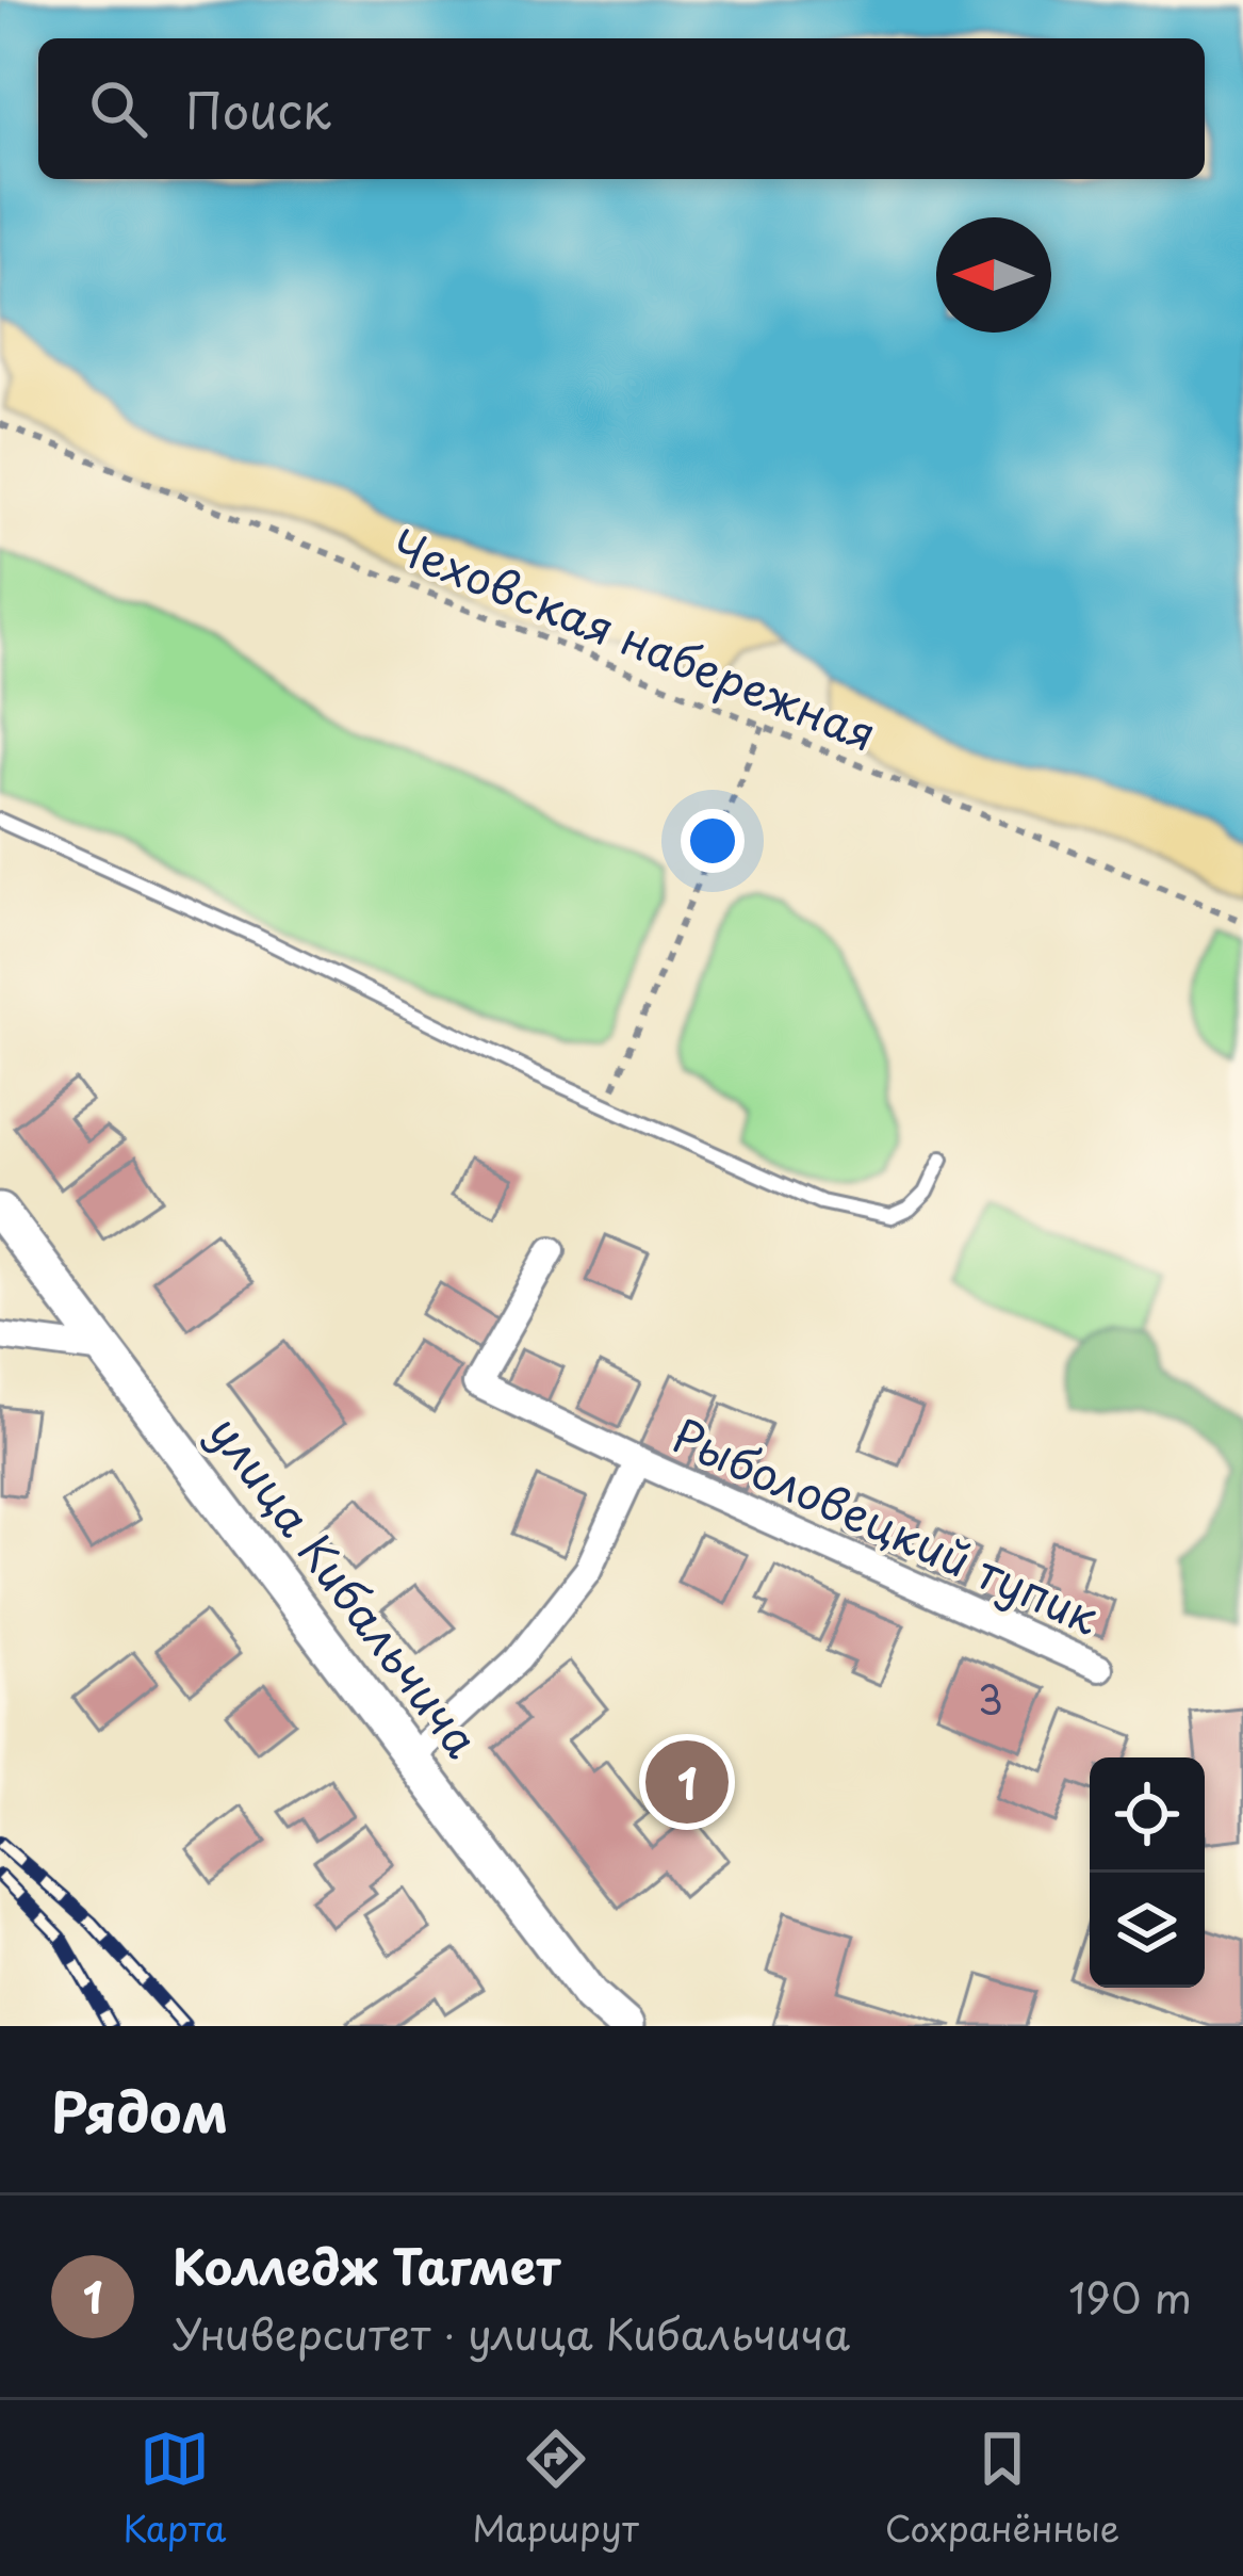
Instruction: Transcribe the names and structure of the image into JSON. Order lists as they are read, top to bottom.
{
  "streets": {
    "street": ["Рыболовецкий тупик", "улица Кибальчича"],
    "path": ["Чеховская набережная"]
  },
  "crossings": [
    ["Рыболовецкий тупик", "улица Кибальчича"]
  ],
  "house_numbers": ["3"],
  "north": "left",
  "page": {
    "search": "Поиск",
    "pins": "1",
    "heading": "Рядом",
    "list": [
      {
        "mark": "1",
        "name": "Колледж Тагмет",
        "note": "Университет · улица Кибальчича",
        "value": "190 m"
      }
    ],
    "nav": ["Карта", "Маршрут", "Сохранённые"]
  }
}
